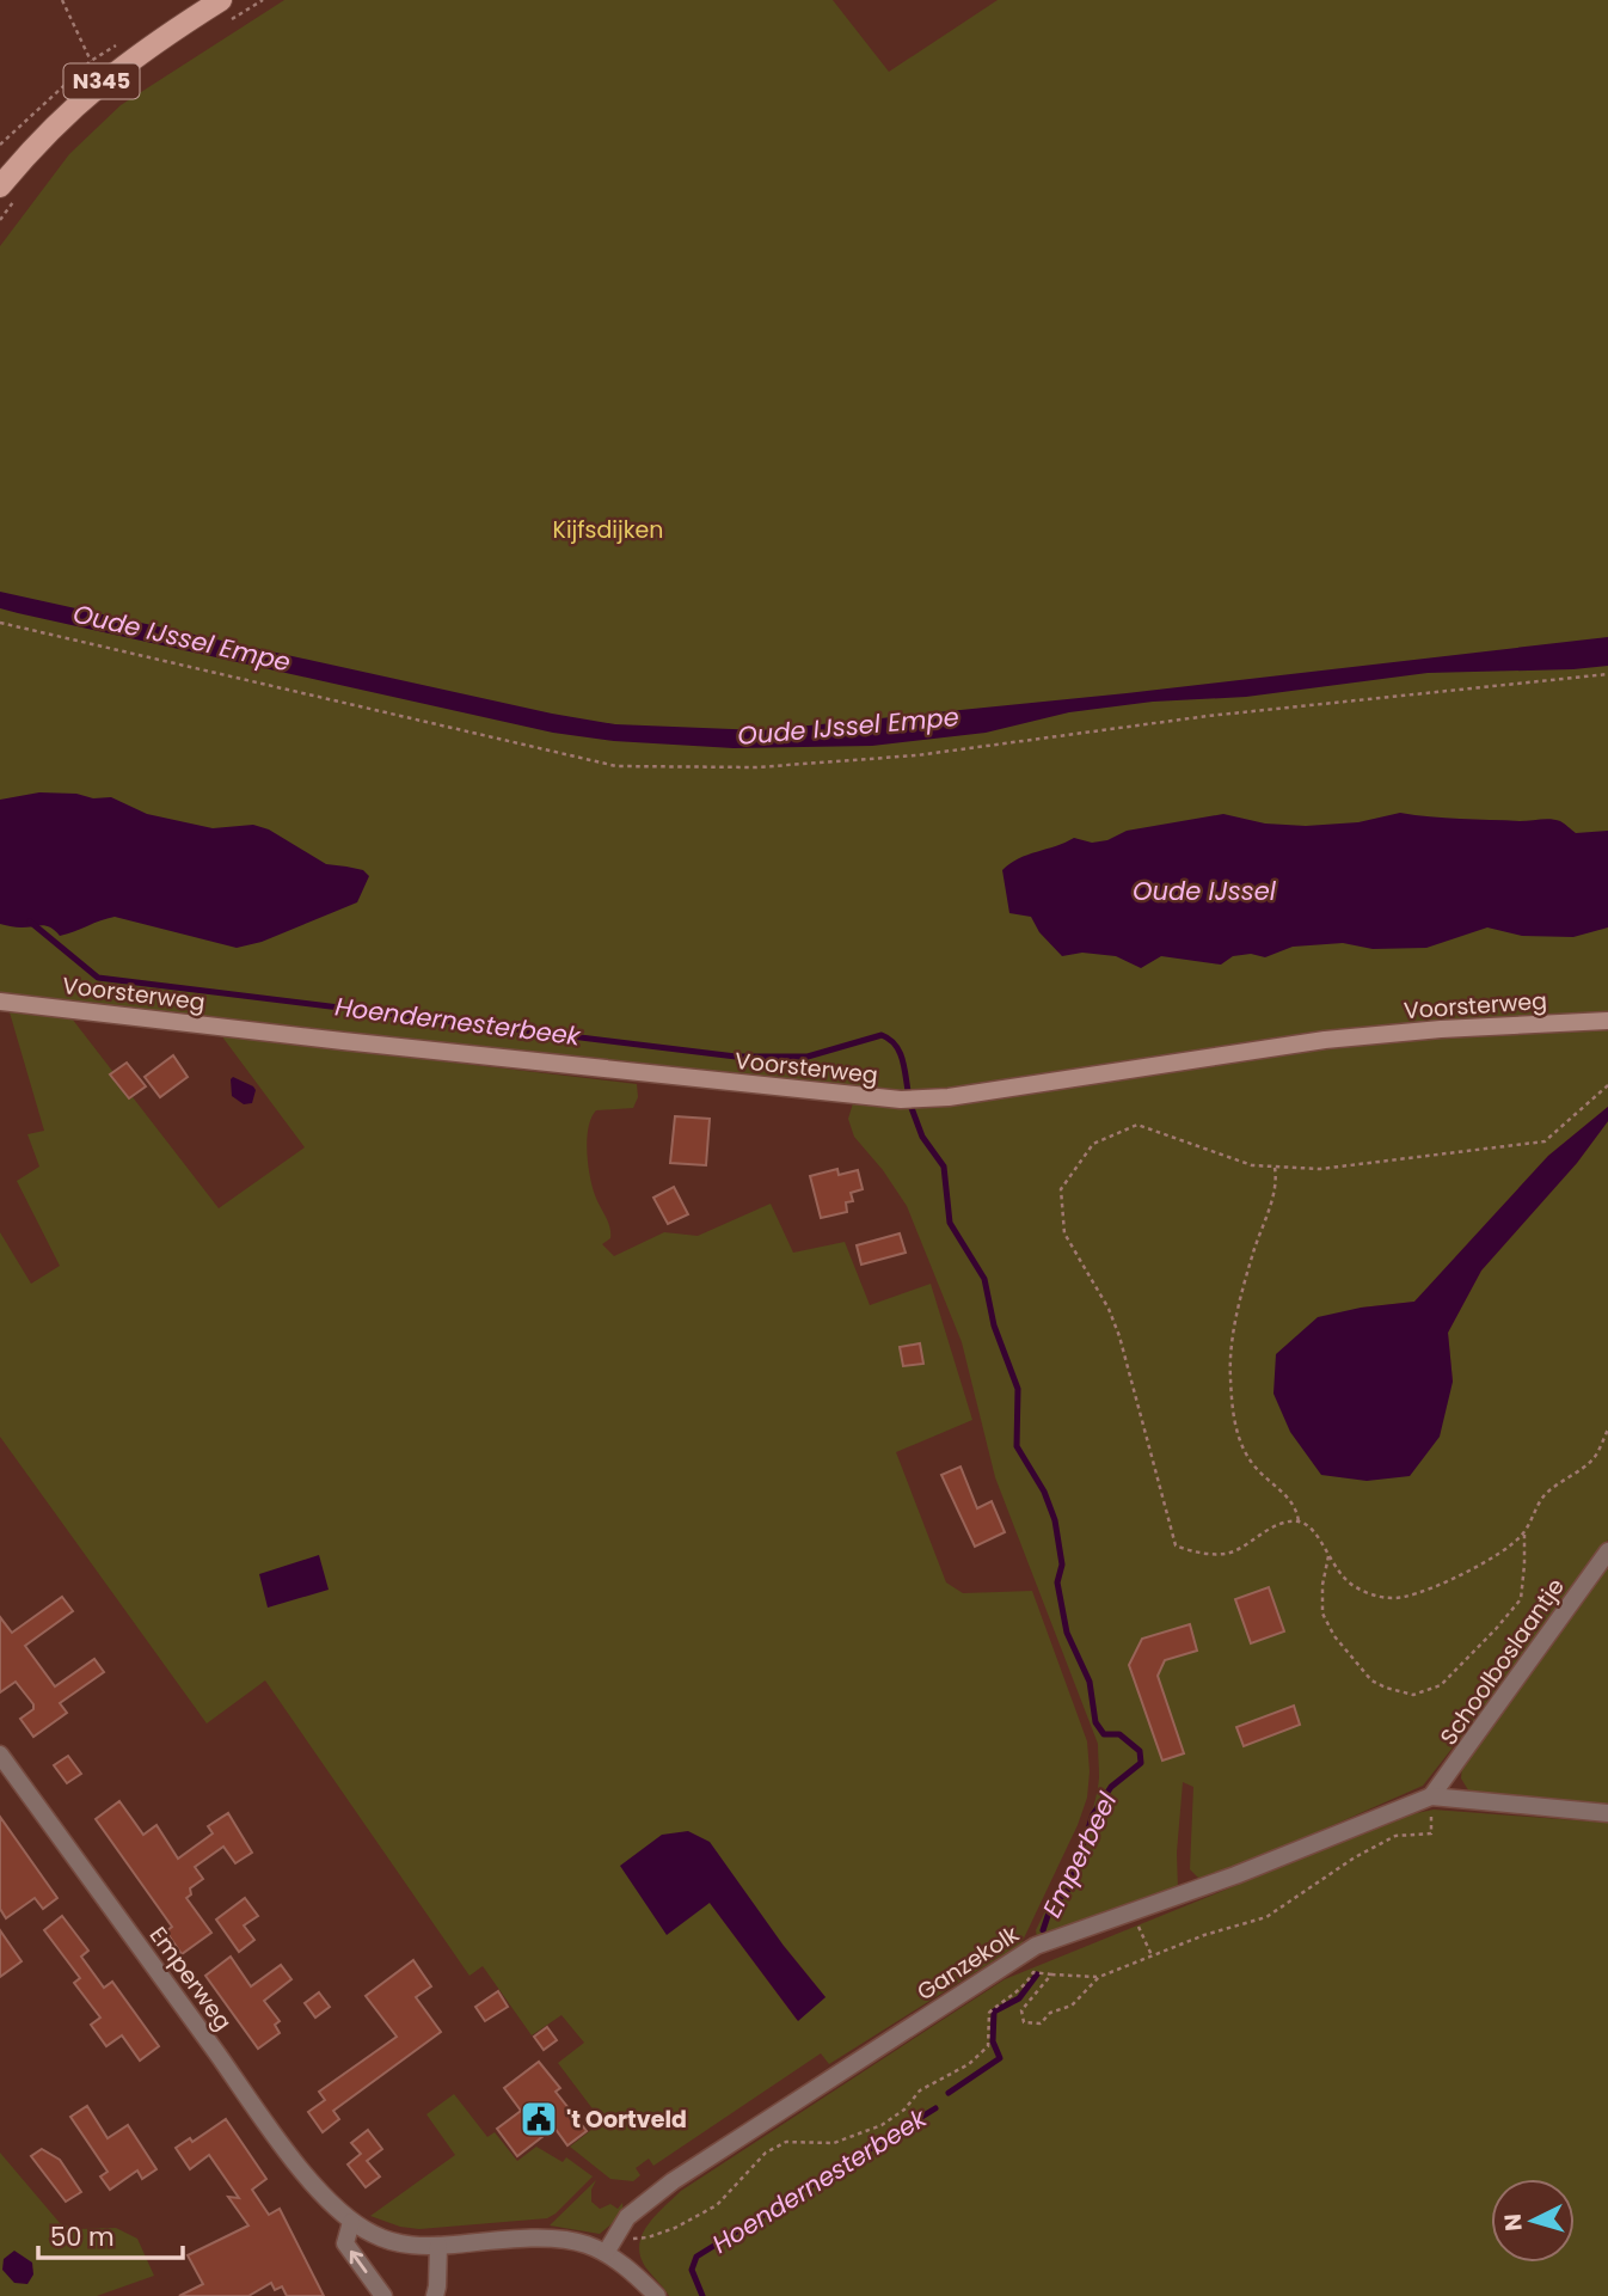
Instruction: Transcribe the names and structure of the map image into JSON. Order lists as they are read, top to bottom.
{
  "streets": {
    "main road": ["N345"],
    "street": [
      "Voorsterweg",
      "Schoolboslaantje",
      "Ganzekolk",
      "Emperweg"
    ]
  },
  "crossings": [
    ["Schoolboslaantje", "Ganzekolk"],
    ["Ganzekolk", "Emperweg"]
  ],
  "water": [
    "Oude IJssel Empe",
    "Oude IJssel",
    "Hoendernesterbeek",
    "Emperbeel"
  ],
  "parks": ["Kijfsdijken"],
  "places": {
    "public building": ["'t Oortveld"]
  },
  "scale_bar": "50 m",
  "north": "left"
}
